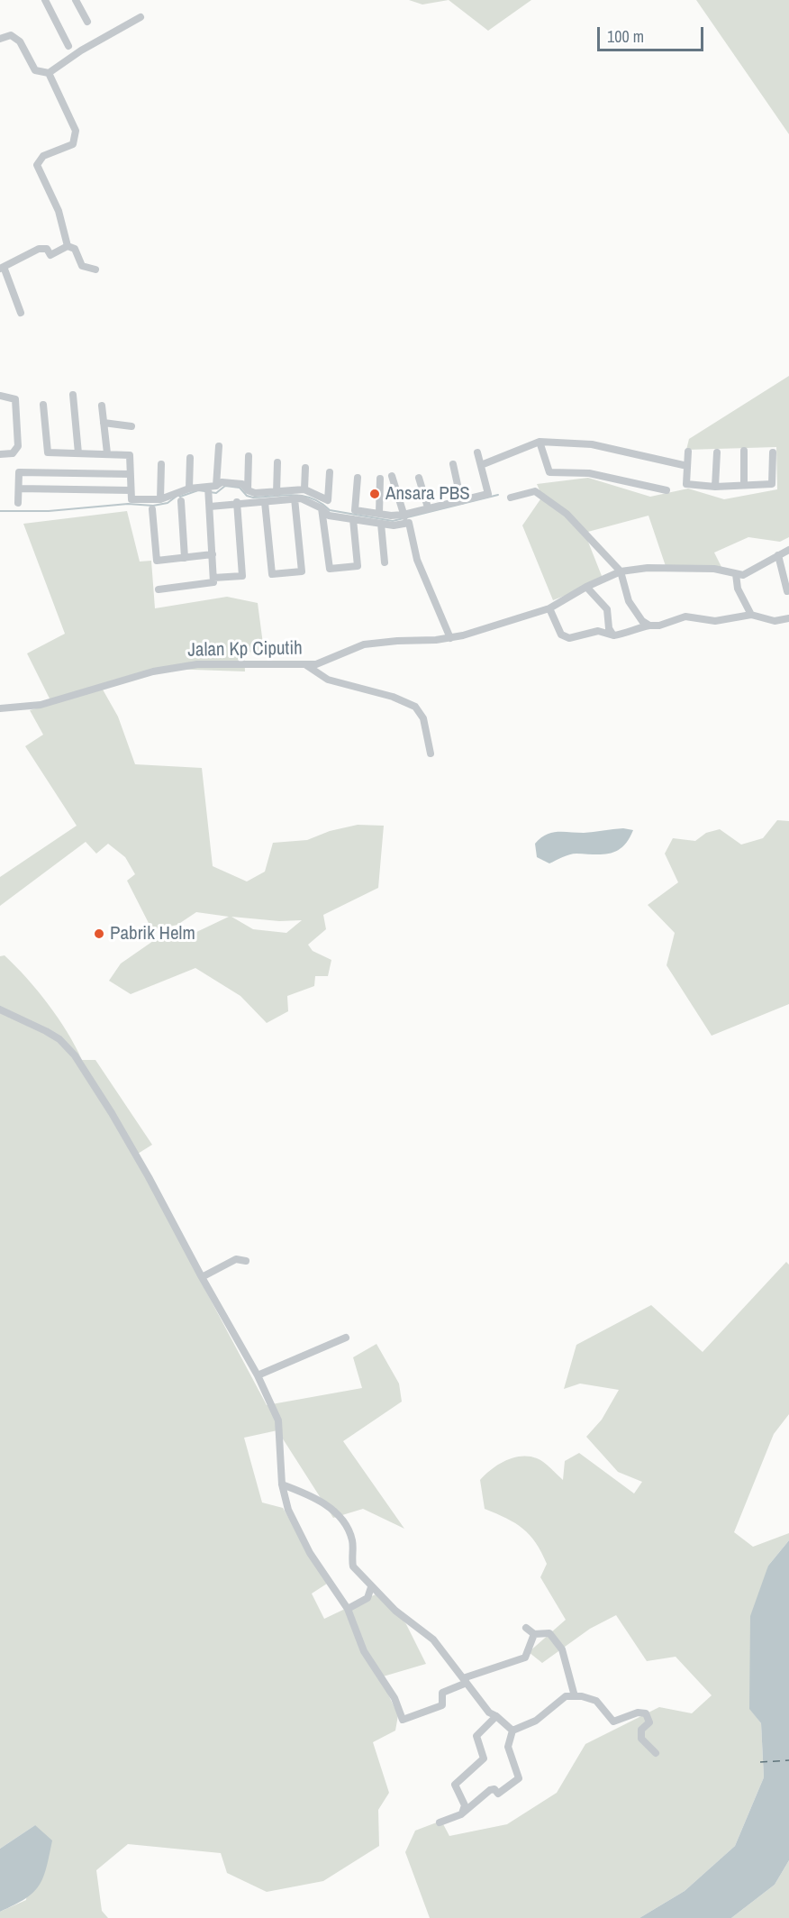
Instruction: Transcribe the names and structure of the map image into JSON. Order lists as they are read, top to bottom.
{
  "streets": {
    "street": ["Jalan Kp Ciputih"]
  },
  "places": ["Ansara PBS", "Pabrik Helm"],
  "scale_bar": "100 m"
}
